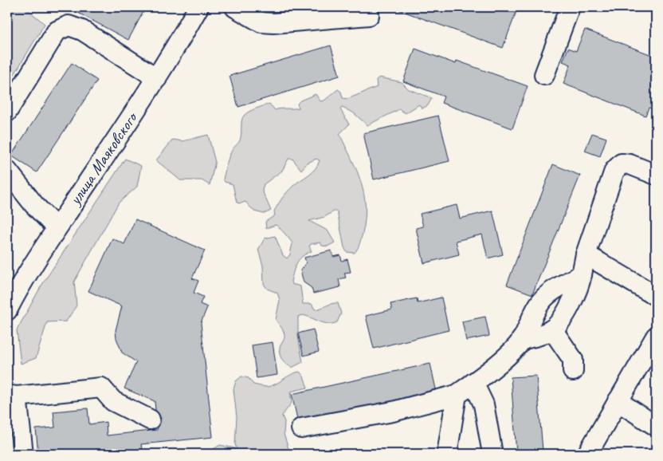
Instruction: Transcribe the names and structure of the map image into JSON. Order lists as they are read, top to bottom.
{
  "streets": {
    "street": ["улица Маяковского"]
  }
}
